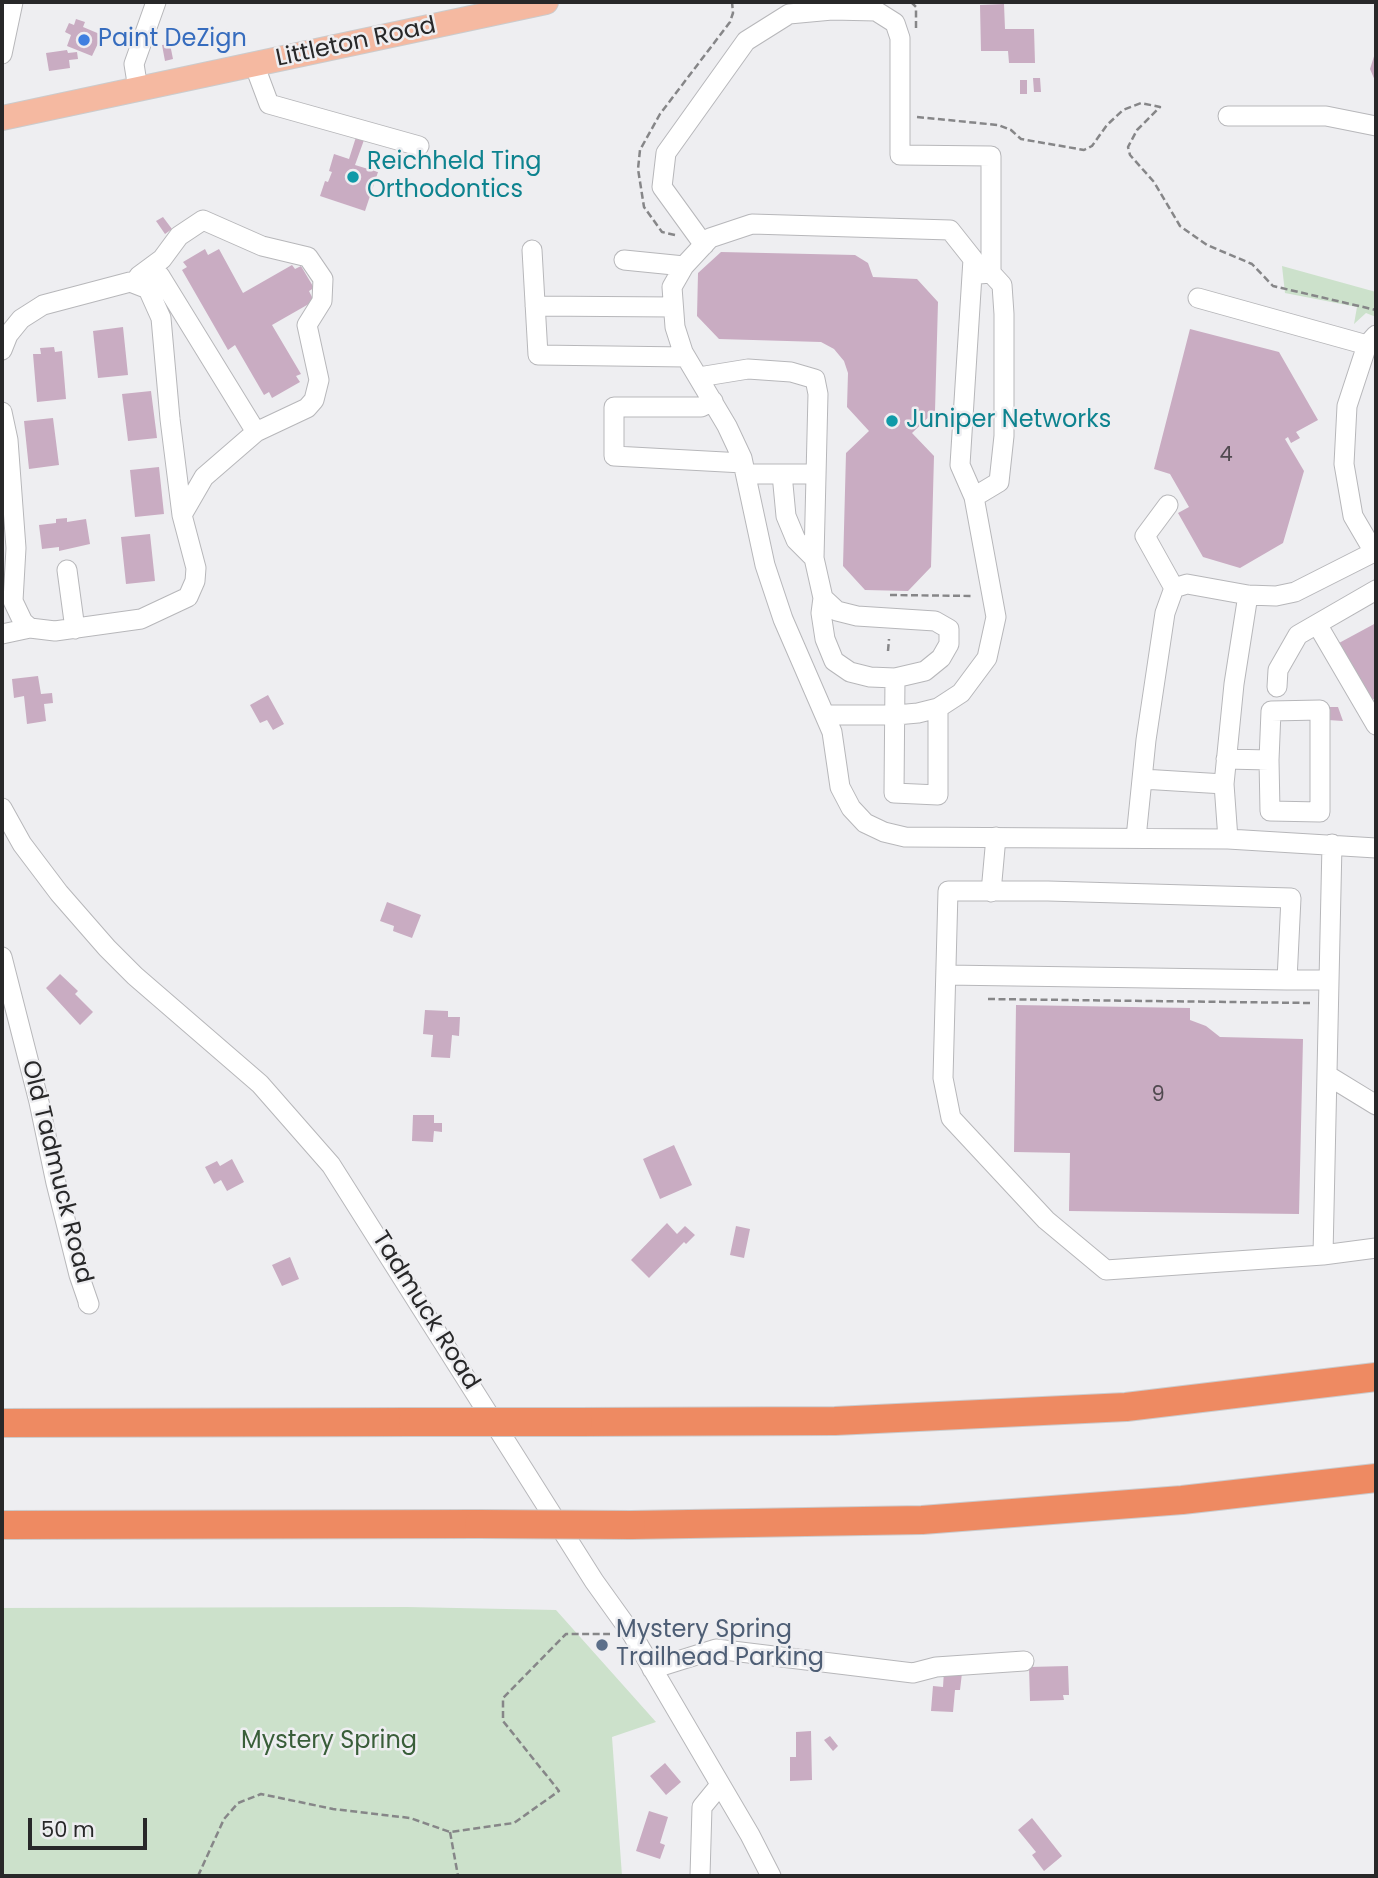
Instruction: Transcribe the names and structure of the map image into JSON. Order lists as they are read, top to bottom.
{
  "streets": {
    "main road": ["Littleton Road"],
    "street": ["Old Tadmuck Road", "Tadmuck Road"]
  },
  "parks": ["Mystery Spring"],
  "places": [
    "Paint DeZign",
    "Reichheld Ting Orthodontics",
    "Juniper Networks",
    "Mystery Spring Trailhead Parking"
  ],
  "house_numbers": ["4", "9"],
  "scale_bar": "50 m"
}
